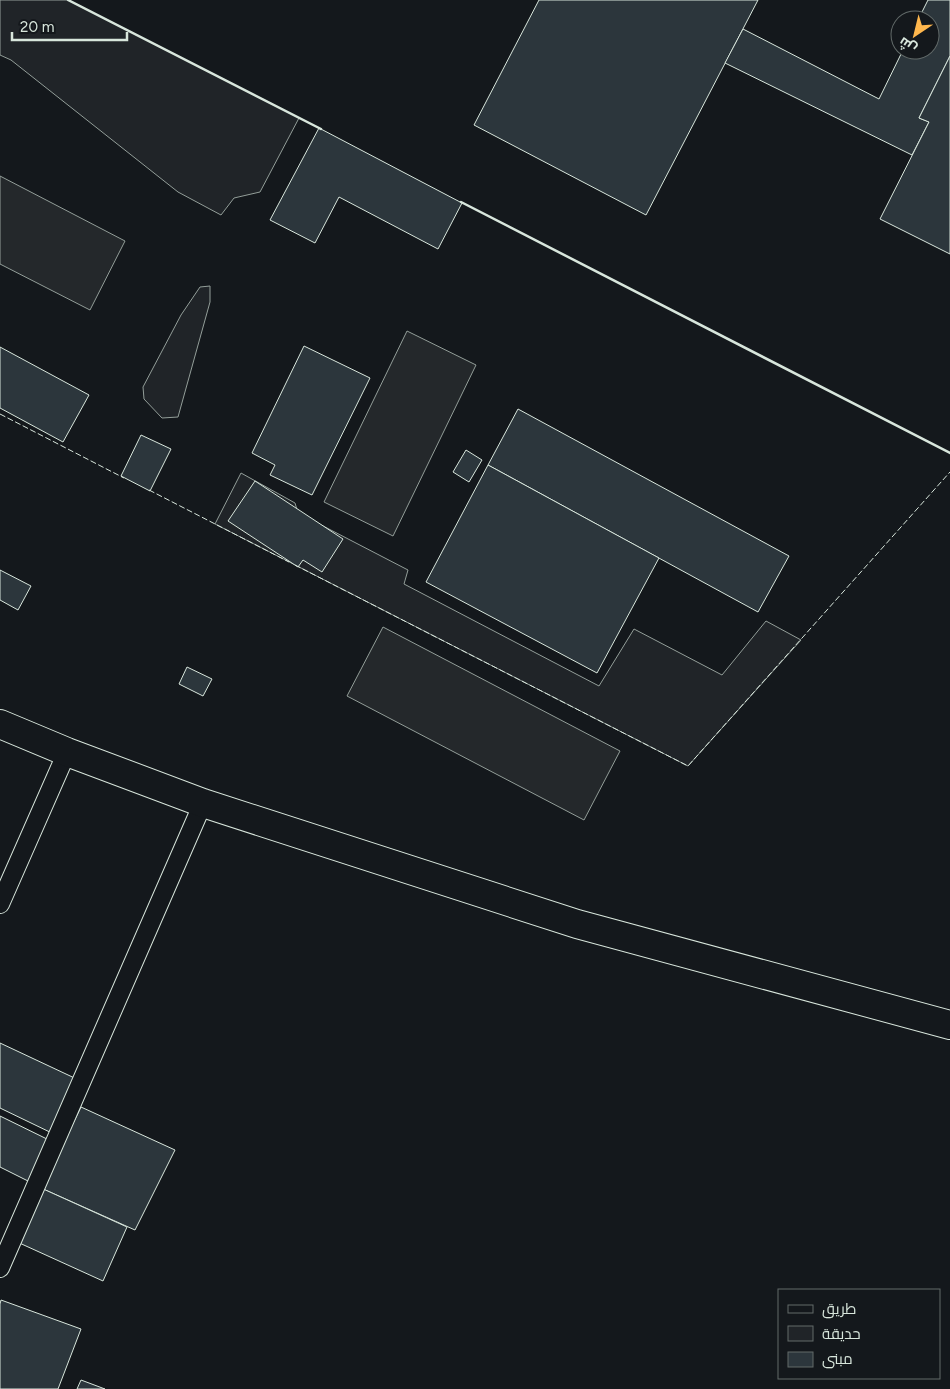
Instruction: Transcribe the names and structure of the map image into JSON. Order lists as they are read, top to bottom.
{
  "legend": ["طريق", "حديقة", "مبنى"],
  "scale_bar": "20 m",
  "north": "bottom left"
}
